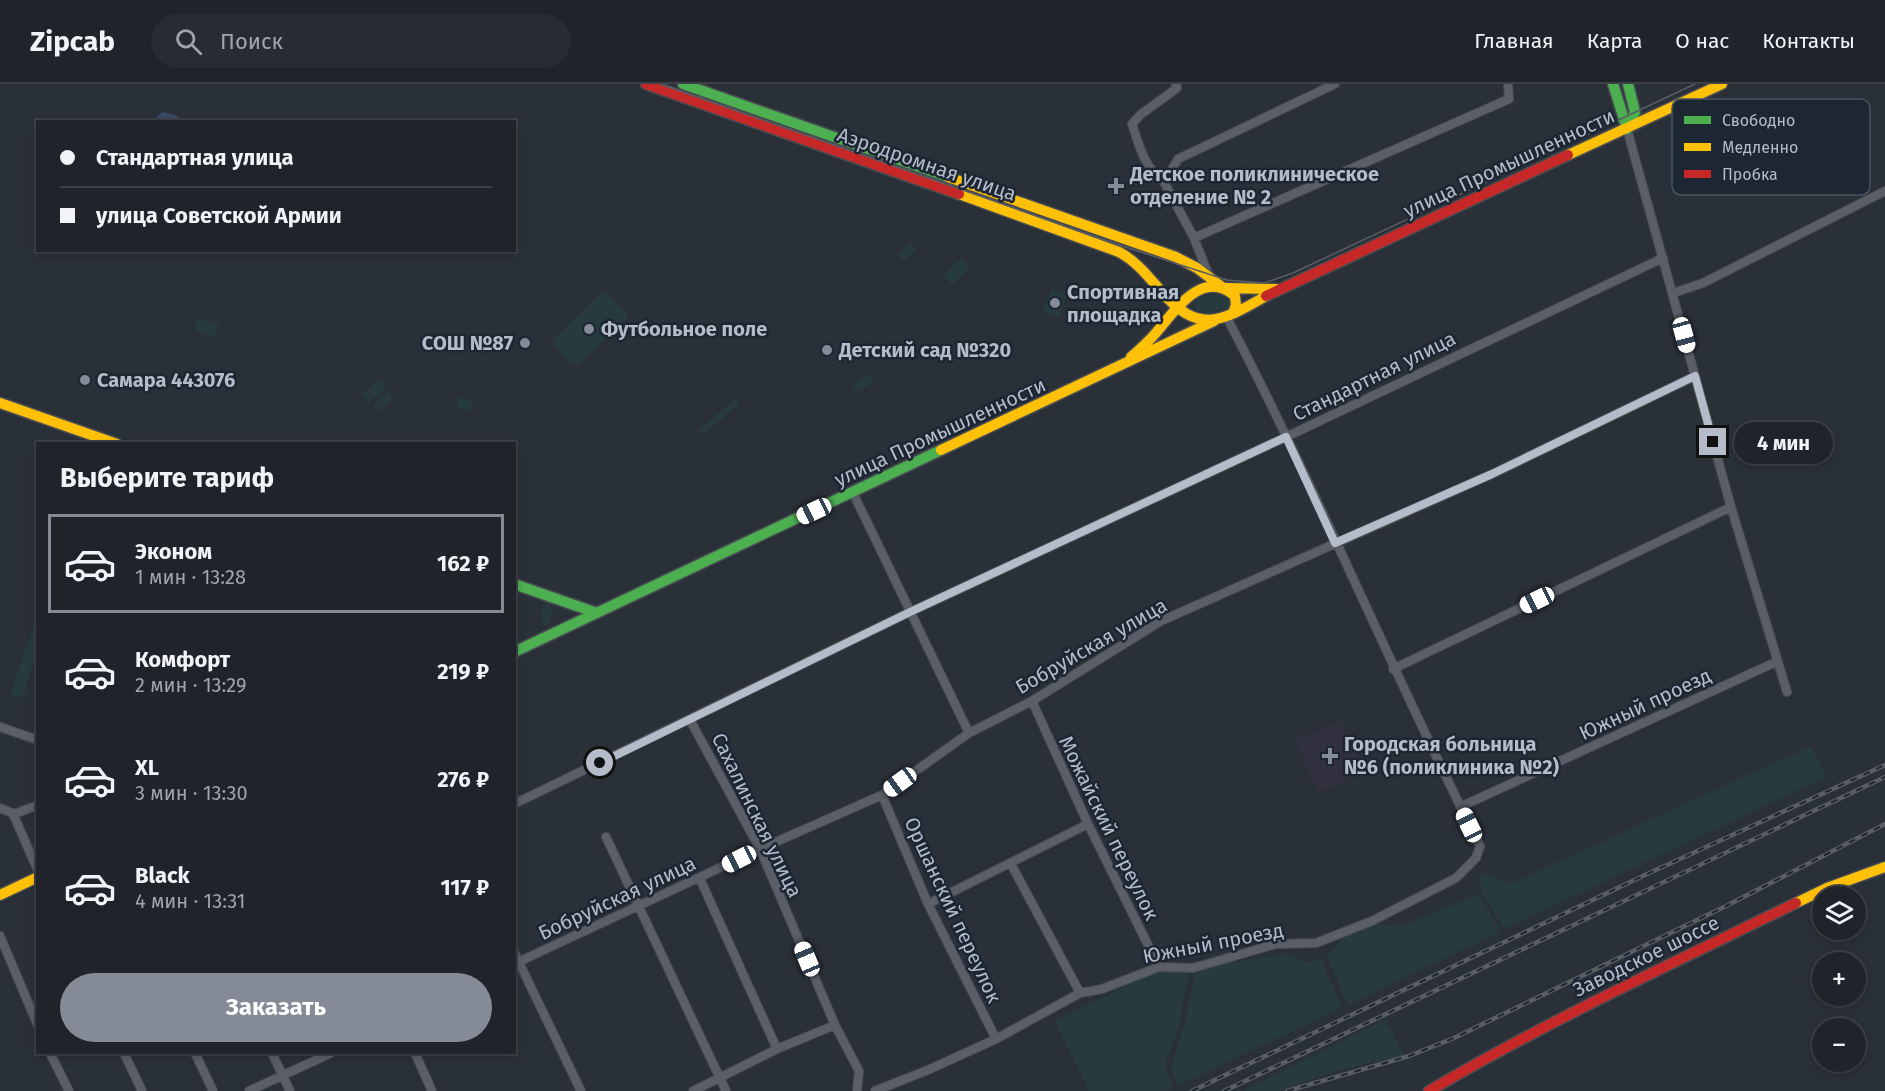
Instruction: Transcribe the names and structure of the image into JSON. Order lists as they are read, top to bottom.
{
  "streets": {
    "main road": ["улица Промышленности", "Аэродромная улица", "Заводское шоссе"],
    "street": [
      "Стандартная улица",
      "Бобруйская улица",
      "Южный проезд",
      "Сахалинская улица",
      "Можайский переулок",
      "Оршанский переулок"
    ]
  },
  "crossings": [
    ["улица Промышленности", "Аэродромная улица"],
    ["Стандартная улица", "Сахалинская улица"],
    ["Бобруйская улица", "Сахалинская улица"],
    ["Бобруйская улица", "Можайский переулок"],
    ["Бобруйская улица", "Оршанский переулок"],
    ["Южный проезд", "Можайский переулок"],
    ["Южный проезд", "Оршанский переулок"]
  ],
  "places": {
    "health": ["Детское поликлиническое отделение № 2", "Городская больница №6 (поликлиника №2)"],
    "other": [
      "Спортивная площадка",
      "Футбольное поле",
      "СОШ №87",
      "Детский сад №320",
      "Самара 443076"
    ]
  },
  "legend": ["Свободно", "Медленно", "Пробка"],
  "page": {
    "header": "Zipcab",
    "search": "Поиск",
    "nav": [
      "Главная",
      "Карта",
      "О нас",
      "Контакты"
    ],
    "banner": ["Стандартная улица", "улица Советской Армии"],
    "bubble": "4 мин",
    "heading": "Выберите тариф",
    "list": [
      {
        "name": "Эконом",
        "note": "1 мин · 13:28",
        "value": "162 ₽"
      },
      {
        "name": "Комфорт",
        "note": "2 мин · 13:29",
        "value": "219 ₽"
      },
      {
        "name": "XL",
        "note": "3 мин · 13:30",
        "value": "276 ₽"
      },
      {
        "name": "Black",
        "note": "4 мин · 13:31",
        "value": "117 ₽"
      }
    ],
    "map_buttons": ["+", "−"],
    "buttons": "Заказать"
  }
}
